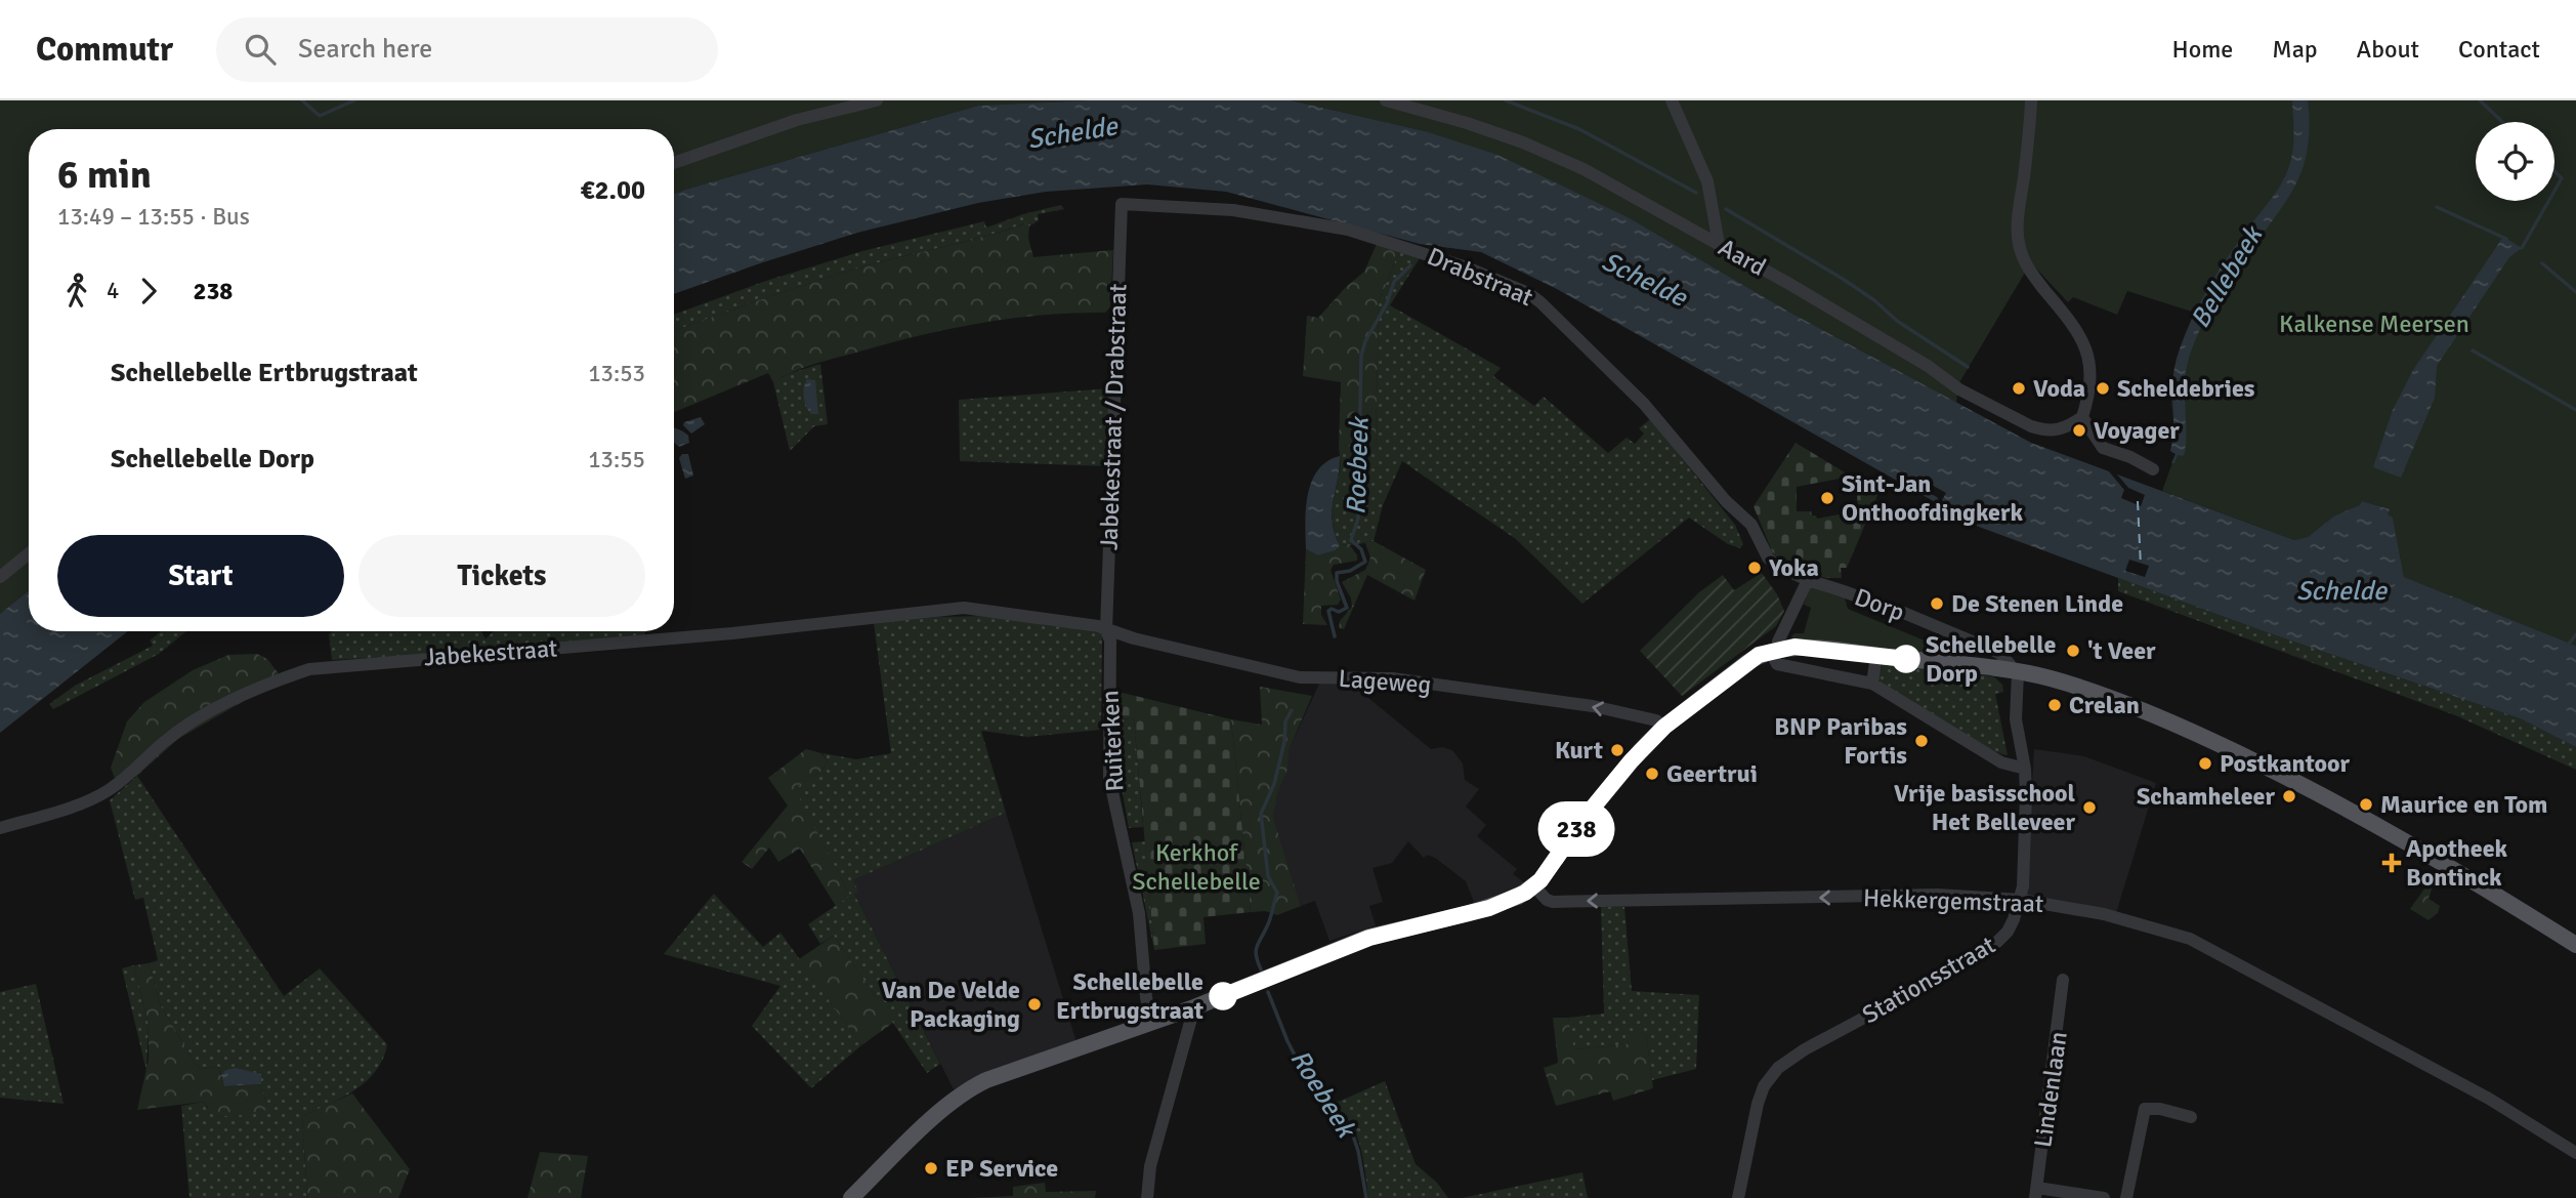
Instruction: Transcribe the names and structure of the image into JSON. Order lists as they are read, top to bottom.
{
  "streets": {
    "street": [
      "Aard",
      "Drabstraat",
      "Jabekestraat / Drabstraat",
      "Dorp",
      "Jabekestraat",
      "Lageweg",
      "Ruiterken",
      "Hekkergemstraat",
      "Stationsstraat",
      "Lindenlaan"
    ]
  },
  "crossings": [
    ["Drabstraat", "Jabekestraat / Drabstraat"],
    ["Drabstraat", "Dorp"],
    ["Jabekestraat / Drabstraat", "Jabekestraat"],
    ["Jabekestraat / Drabstraat", "Lageweg"],
    ["Jabekestraat / Drabstraat", "Ruiterken"],
    ["Dorp", "Stationsstraat"],
    ["Jabekestraat", "Lageweg"],
    ["Jabekestraat", "Ruiterken"],
    ["Lageweg", "Ruiterken"],
    ["Hekkergemstraat", "Stationsstraat"]
  ],
  "one_way": ["Lageweg", "Hekkergemstraat"],
  "water": ["Schelde", "Bellebeek", "Roebeek"],
  "parks": ["Kalkense Meersen", "Kerkhof Schellebelle"],
  "places": {
    "other": [
      "Voda",
      "Scheldebries",
      "Voyager",
      "Sint-Jan Onthoofdingkerk",
      "Yoka",
      "De Stenen Linde",
      "'t Veer",
      "Schellebelle Dorp",
      "Crelan",
      "BNP Paribas Fortis",
      "Kurt",
      "Postkantoor",
      "Geertrui",
      "Schamheleer",
      "Maurice en Tom",
      "Vrije basisschool Het Belleveer",
      "Schellebelle Ertbrugstraat",
      "Van De Velde Packaging",
      "EP Service"
    ],
    "health": ["Apotheek Bontinck"]
  },
  "lines": ["bus line 238"],
  "page": {
    "header": "Commutr",
    "search": "Search here",
    "nav": [
      "Home",
      "Map",
      "About",
      "Contact"
    ],
    "on_map": "238",
    "heading": ["6 min", "13:49 – 13:55 · Bus", "€2.00"],
    "legs": ["4", "238"],
    "list": [
      {
        "name": "Schellebelle Ertbrugstraat",
        "value": "13:53"
      },
      {
        "name": "Schellebelle Dorp",
        "value": "13:55"
      }
    ],
    "buttons": ["Start", "Tickets"]
  }
}
